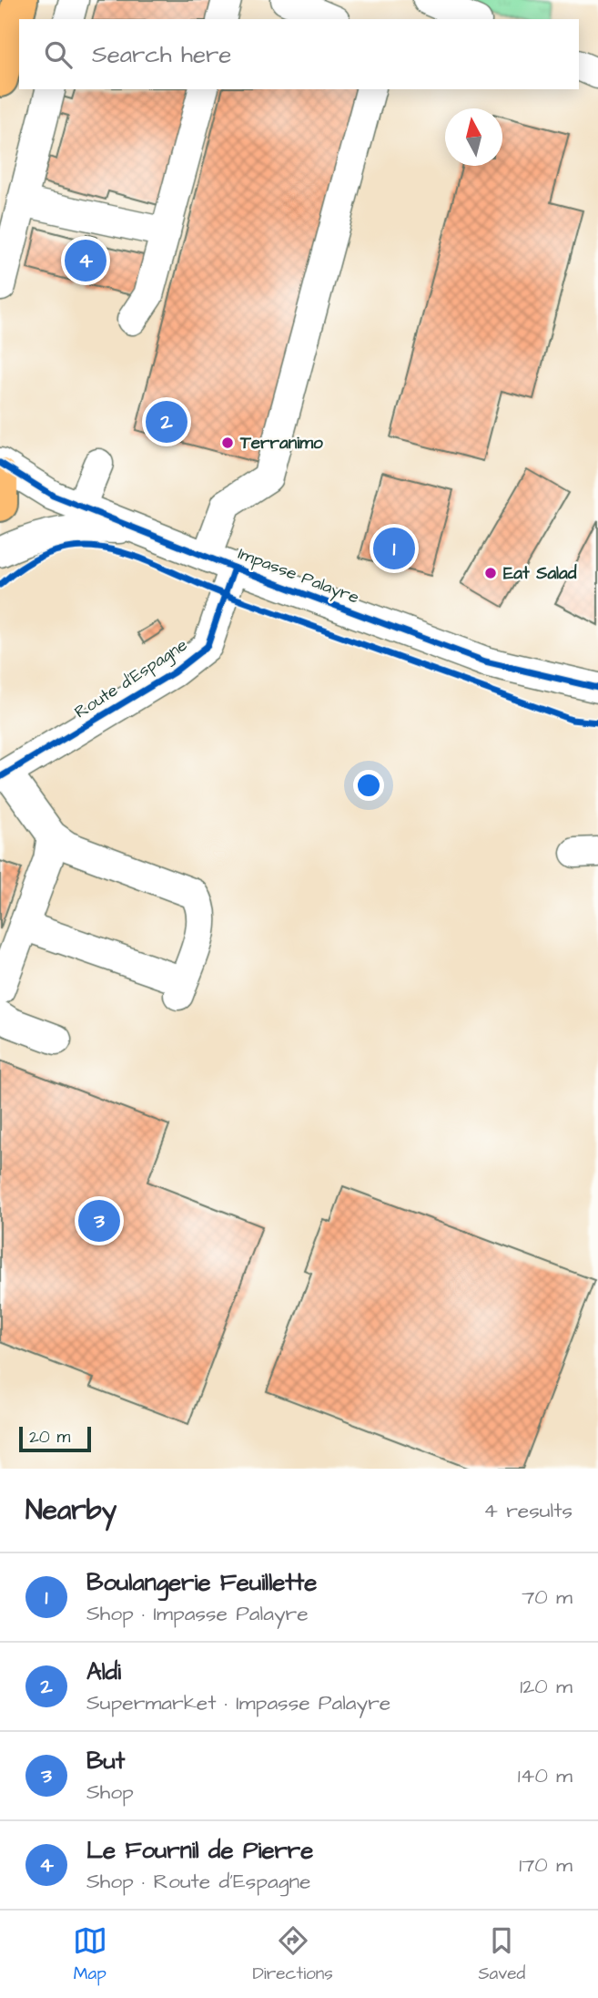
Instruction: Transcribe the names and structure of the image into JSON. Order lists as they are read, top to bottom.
{
  "streets": {
    "street": ["Impasse Palayre", "Route d'Espagne"]
  },
  "crossings": [
    ["Impasse Palayre", "Route d'Espagne"]
  ],
  "places": ["Terranimo", "Eat Salad"],
  "scale_bar": "20 m",
  "north": "top",
  "page": {
    "search": "Search here",
    "pins": [
      "4",
      "2",
      "1",
      "3"
    ],
    "scale": "20 m",
    "heading": ["Nearby", "4 results"],
    "list": [
      {
        "mark": "1",
        "name": "Boulangerie Feuillette",
        "note": "Shop · Impasse Palayre",
        "value": "70 m"
      },
      {
        "mark": "2",
        "name": "Aldi",
        "note": "Supermarket · Impasse Palayre",
        "value": "120 m"
      },
      {
        "mark": "3",
        "name": "But",
        "note": "Shop",
        "value": "140 m"
      },
      {
        "mark": "4",
        "name": "Le Fournil de Pierre",
        "note": "Shop · Route d'Espagne",
        "value": "170 m"
      }
    ],
    "nav": ["Map", "Directions", "Saved"]
  }
}
